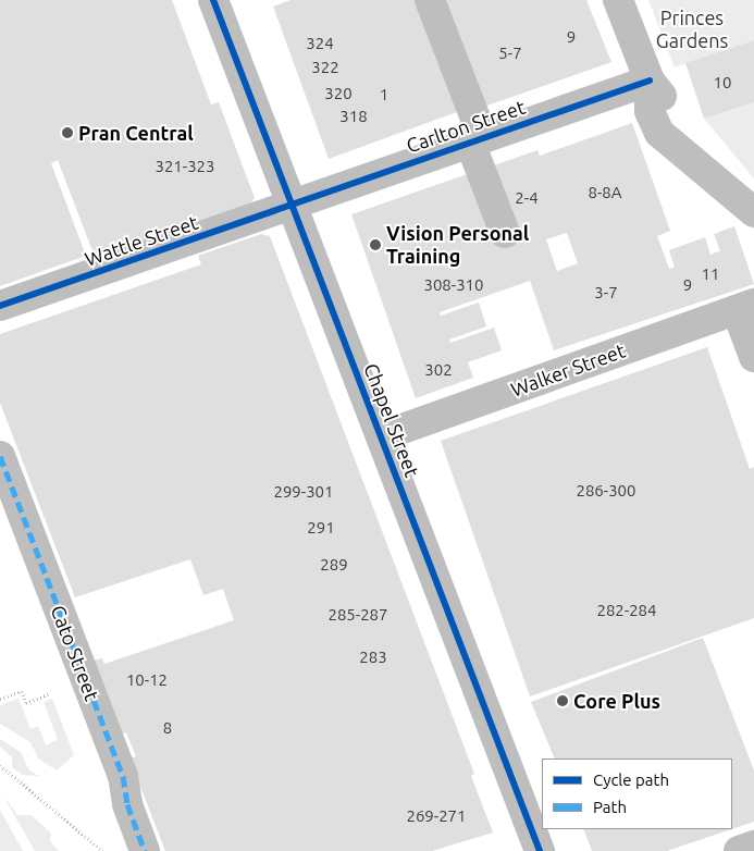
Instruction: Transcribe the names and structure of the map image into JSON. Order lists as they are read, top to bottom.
{
  "streets": {
    "street": [
      "Carlton Street",
      "Wattle Street",
      "Walker Street",
      "Chapel Street",
      "Cato Street"
    ]
  },
  "crossings": [
    ["Carlton Street", "Wattle Street"],
    ["Carlton Street", "Chapel Street"],
    ["Wattle Street", "Chapel Street"],
    ["Walker Street", "Chapel Street"]
  ],
  "parks": ["Princes Gardens"],
  "places": ["Pran Central", "Vision Personal Training", "Core Plus"],
  "house_numbers": [
    "9",
    "324",
    "5-7",
    "322",
    "10",
    "320",
    "1",
    "318",
    "321-323",
    "8-8A",
    "2-4",
    "11",
    "308-310",
    "9",
    "3-7",
    "302",
    "286-300",
    "299-301",
    "291",
    "289",
    "282-284",
    "285-287",
    "283",
    "10-12",
    "8",
    "269-271"
  ],
  "legend": ["Cycle path", "Path"]
}
